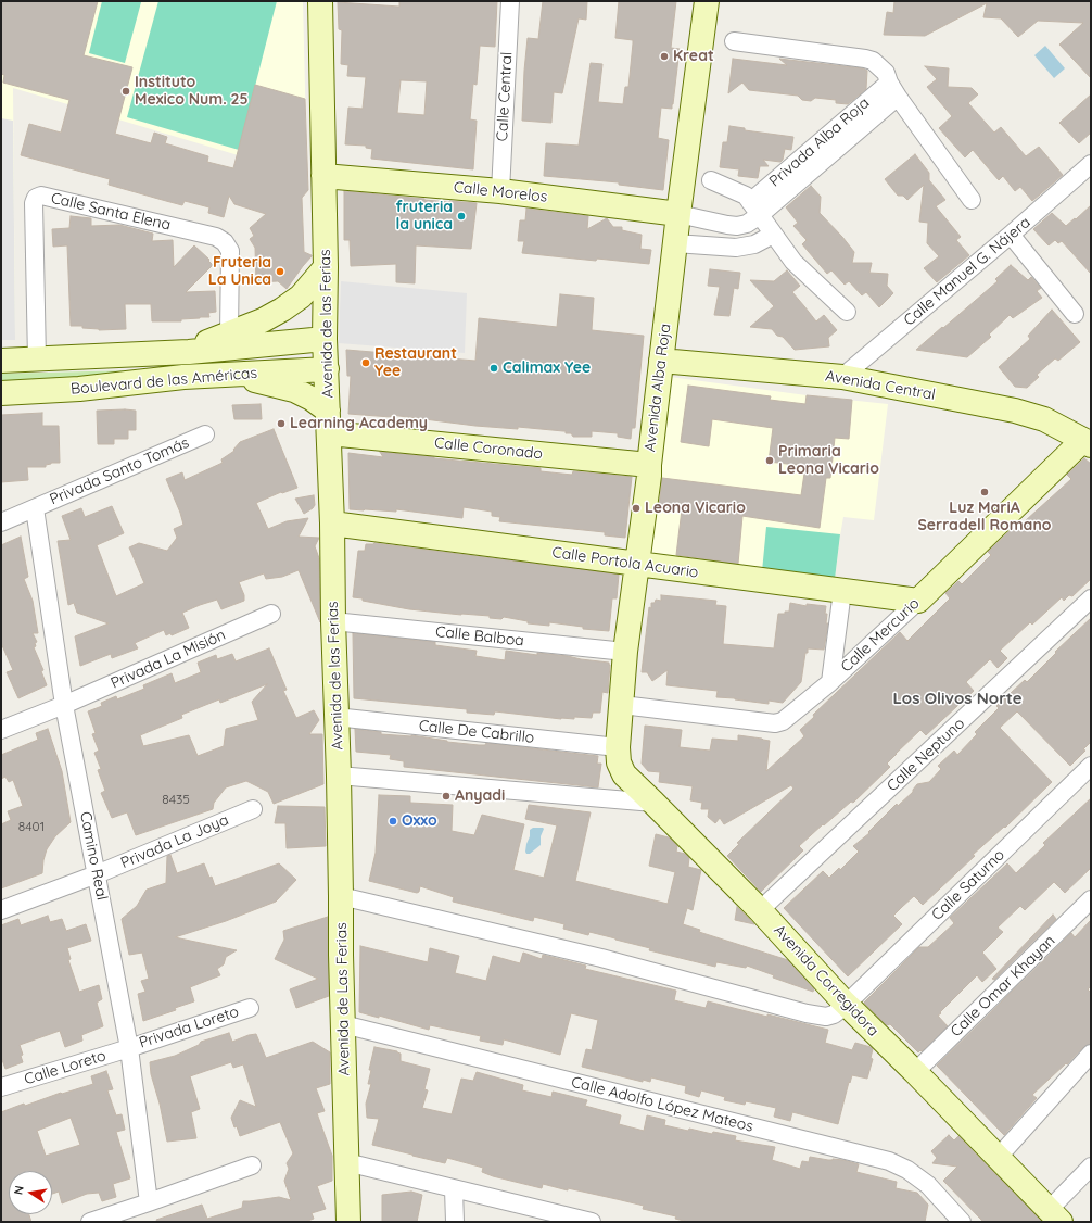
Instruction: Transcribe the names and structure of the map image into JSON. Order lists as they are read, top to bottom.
{
  "streets": {
    "main road": [
      "Calle Morelos",
      "Avenida de las Ferias",
      "Boulevard de las Américas",
      "Avenida Central",
      "Avenida Alba Roja",
      "Calle Coronado",
      "Calle Portola Acuario",
      "Calle Mercurio",
      "Avenida Corregidora",
      "Avenida de Las Ferias"
    ],
    "street": [
      "Calle Central",
      "Privada Alba Roja",
      "Calle Santa Elena",
      "Calle Manuel G. Nájera",
      "Privada Santo Tomás",
      "Calle Balboa",
      "Privada La Misión",
      "Calle De Cabrillo",
      "Calle Neptuno",
      "Privada La Joya",
      "Camino Real",
      "Calle Saturno",
      "Calle Omar Khayan",
      "Privada Loreto",
      "Calle Loreto",
      "Calle Adolfo López Mateos"
    ]
  },
  "crossings": [
    ["Calle Central", "Calle Morelos"],
    ["Calle Morelos", "Avenida de las Ferias"],
    ["Calle Morelos", "Avenida Alba Roja"],
    ["Calle Santa Elena", "Boulevard de las Américas"],
    ["Calle Manuel G. Nájera", "Avenida Central"],
    ["Avenida de las Ferias", "Boulevard de las Américas"],
    ["Avenida de las Ferias", "Calle Coronado"],
    ["Avenida de las Ferias", "Calle Portola Acuario"],
    ["Avenida de las Ferias", "Calle Balboa"],
    ["Avenida de las Ferias", "Calle De Cabrillo"],
    ["Avenida de las Ferias", "Avenida de Las Ferias"],
    ["Avenida Central", "Avenida Alba Roja"],
    ["Avenida Central", "Calle Mercurio"],
    ["Avenida Alba Roja", "Calle Coronado"],
    ["Avenida Alba Roja", "Calle Portola Acuario"],
    ["Avenida Alba Roja", "Calle Mercurio"],
    ["Avenida Alba Roja", "Calle Balboa"],
    ["Avenida Alba Roja", "Calle De Cabrillo"],
    ["Avenida Alba Roja", "Avenida Corregidora"],
    ["Privada Santo Tomás", "Camino Real"],
    ["Calle Portola Acuario", "Calle Mercurio"],
    ["Privada La Misión", "Camino Real"],
    ["Calle Neptuno", "Avenida Corregidora"],
    ["Privada La Joya", "Camino Real"],
    ["Camino Real", "Privada Loreto"],
    ["Camino Real", "Calle Loreto"],
    ["Calle Saturno", "Avenida Corregidora"],
    ["Avenida Corregidora", "Calle Omar Khayan"],
    ["Avenida de Las Ferias", "Calle Adolfo López Mateos"],
    ["Privada Loreto", "Calle Loreto"]
  ],
  "districts": ["Los Olivos Norte"],
  "places": [
    "Kreat",
    "Instituto Mexico Num. 25",
    "fruteria la unica",
    "Fruteria La Unica",
    "Restaurant Yee",
    "Calimax Yee",
    "Learning Academy",
    "Primaria Leona Vicario",
    "Luz MariA Serradell Romano",
    "Leona Vicario",
    "Anyadi",
    "Oxxo"
  ],
  "house_numbers": ["8435", "8401"],
  "north": "left"
}
